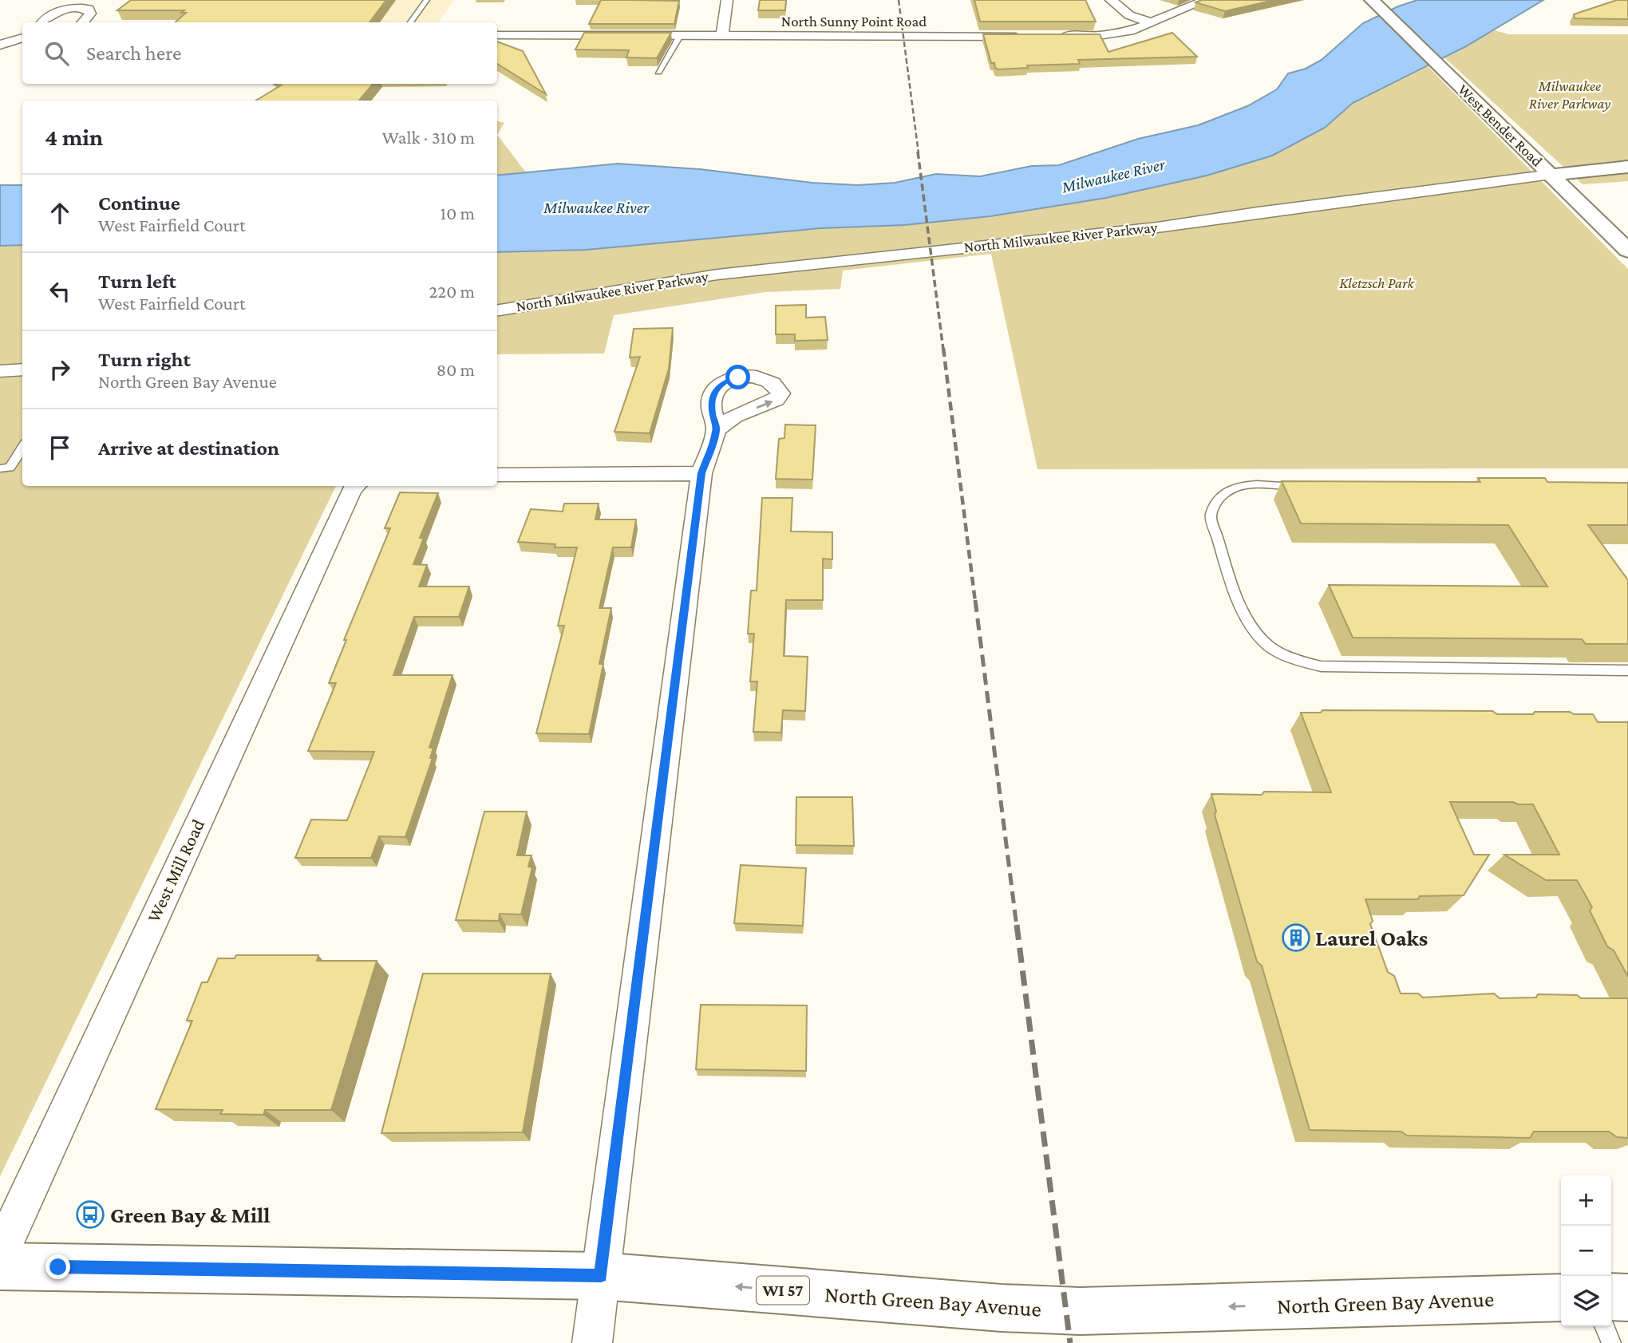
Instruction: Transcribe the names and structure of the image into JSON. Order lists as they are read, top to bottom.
{
  "streets": {
    "street": [
      "North Sunny Point Road",
      "West Bender Road",
      "North Milwaukee River Parkway",
      "West Mill Road",
      "WI 57",
      "North Green Bay Avenue"
    ]
  },
  "crossings": [
    ["West Bender Road", "North Milwaukee River Parkway"]
  ],
  "one_way": ["North Green Bay Avenue"],
  "water": ["Milwaukee River"],
  "parks": ["Milwaukee River Parkway", "Kletzsch Park"],
  "places": {
    "building": ["Laurel Oaks"],
    "bus stop": ["Green Bay & Mill"]
  },
  "page": {
    "search": "Search here",
    "heading": ["4 min", "Walk · 310 m"],
    "list": [
      ["Continue", "West Fairfield Court", "10 m"],
      ["Turn left", "West Fairfield Court", "220 m"],
      ["Turn right", "North Green Bay Avenue", "80 m"],
      "Arrive at destination"
    ],
    "map_buttons": ["+", "−"]
  }
}
